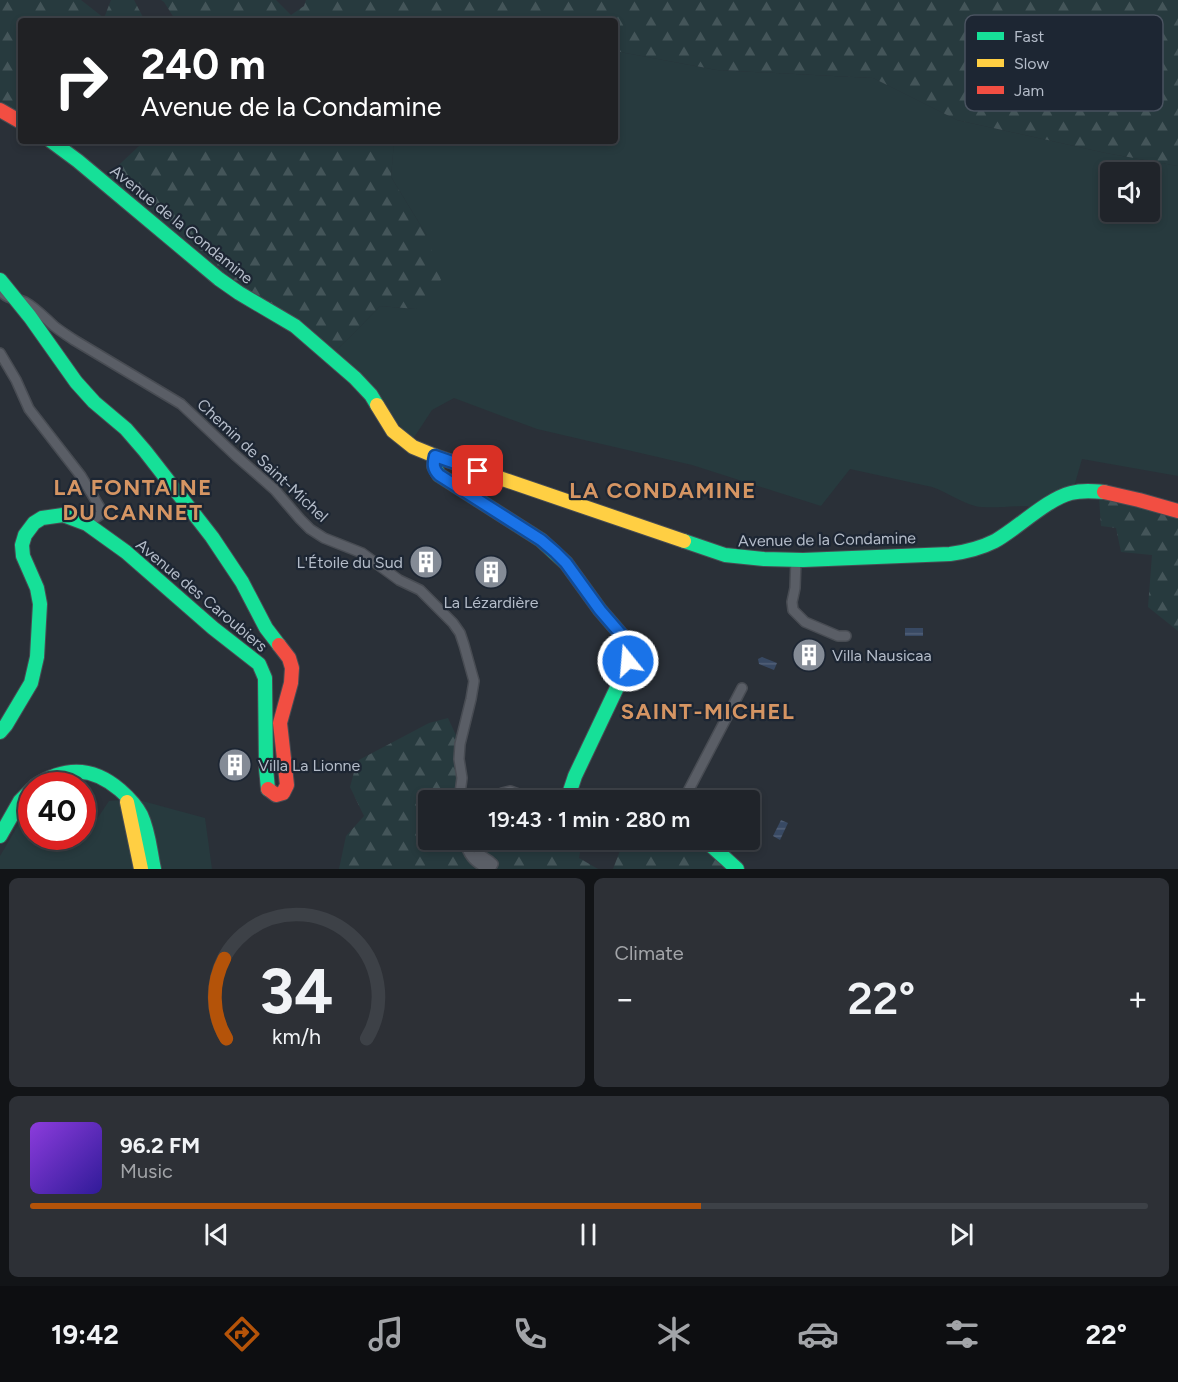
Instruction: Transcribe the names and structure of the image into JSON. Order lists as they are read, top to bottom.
{
  "streets": {
    "street": ["Avenue de la Condamine", "Chemin de Saint-Michel", "Avenue des Caroubiers"]
  },
  "crossings": [
    ["Chemin de Saint-Michel", "Avenue des Caroubiers"]
  ],
  "districts": ["LA FONTAINE DU CANNET", "LA CONDAMINE", "SAINT-MICHEL"],
  "places": {
    "building": [
      "L'Étoile du Sud",
      "La Lézardière",
      "Villa Nausicaa",
      "Villa La Lionne"
    ]
  },
  "legend": ["Fast", "Slow", "Jam"],
  "page": {
    "turn": ["240 m", "Avenue de la Condamine"],
    "limit": "40",
    "trip": "19:43 · 1 min · 280 m",
    "tile": "Climate",
    "heat": ["−", "22°", "+"],
    "song": ["96.2 FM", "Music"],
    "tabs": ["19:42", "22°"],
    "gauge": ["34", "km/h"]
  }
}
